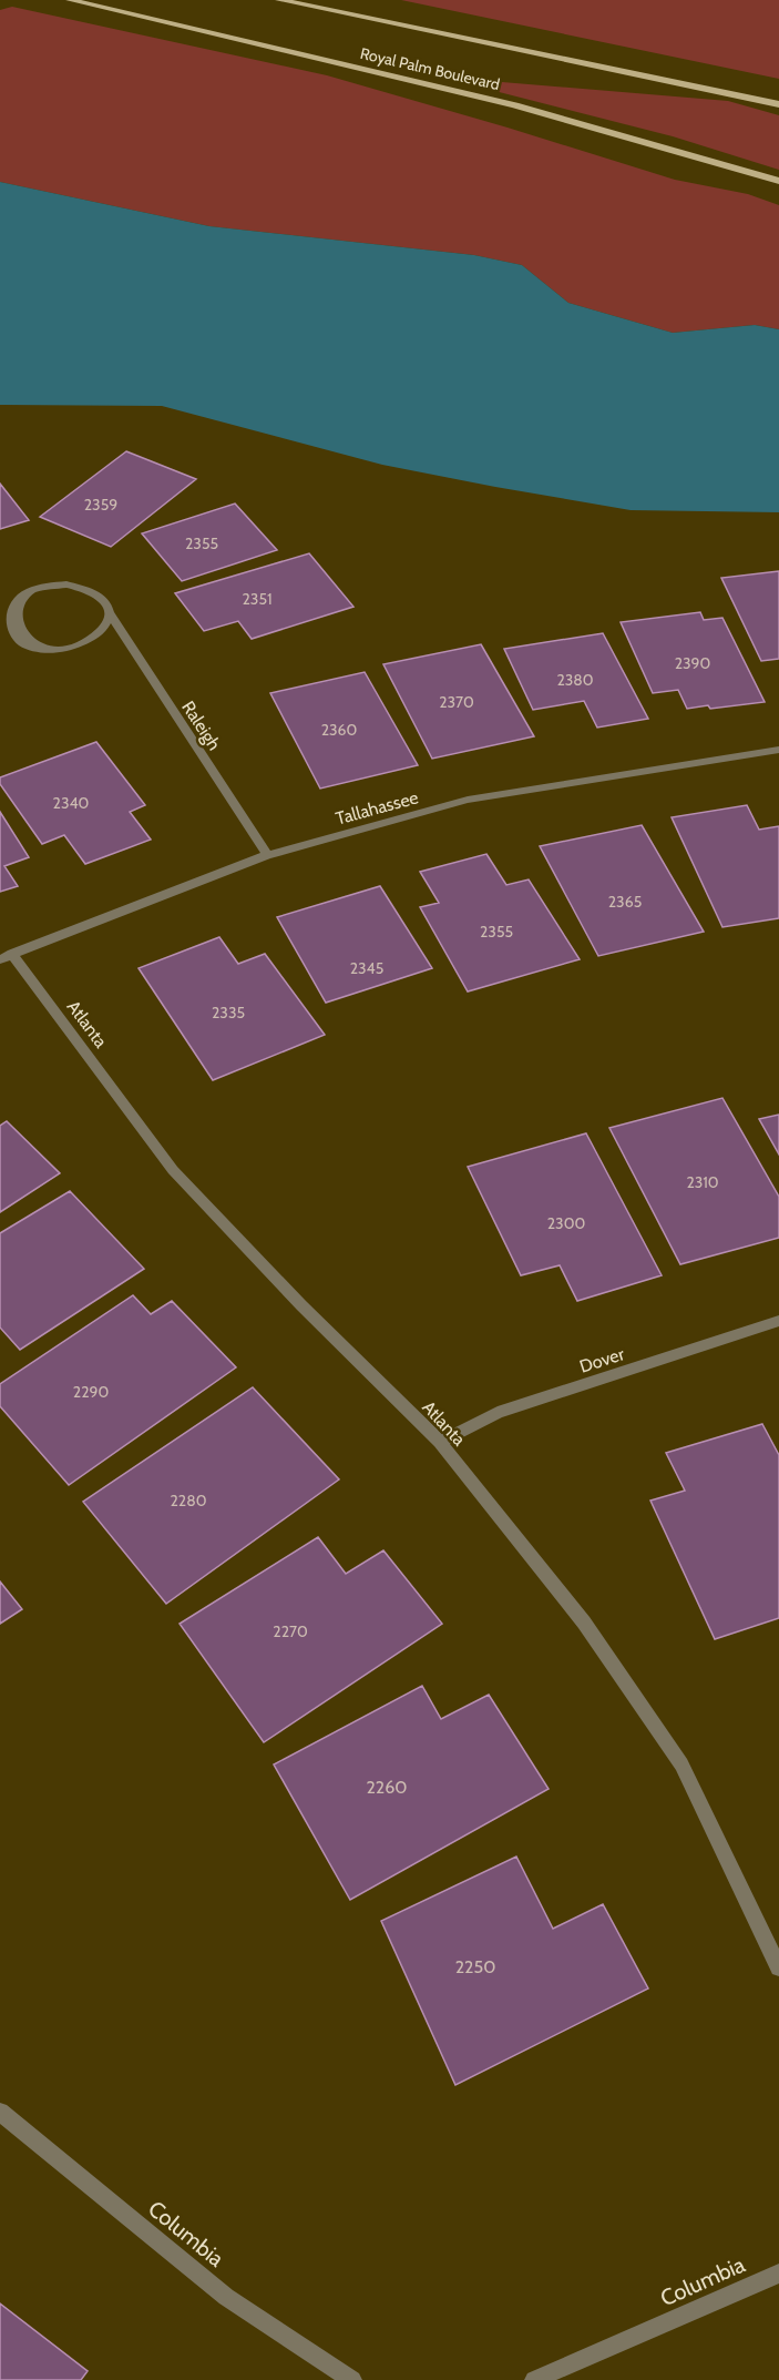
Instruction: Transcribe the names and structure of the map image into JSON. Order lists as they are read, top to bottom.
{
  "streets": {
    "main road": ["Royal Palm Boulevard"],
    "street": [
      "Raleigh",
      "Tallahassee",
      "Atlanta",
      "Dover",
      "Columbia"
    ]
  },
  "crossings": [
    ["Raleigh", "Tallahassee"],
    ["Tallahassee", "Atlanta"],
    ["Atlanta", "Dover"]
  ],
  "house_numbers": [
    "2359",
    "2355",
    "2351",
    "2390",
    "2380",
    "2370",
    "2360",
    "2340",
    "2365",
    "2355",
    "2345",
    "2335",
    "2310",
    "2300",
    "2290",
    "2280",
    "2270",
    "2260",
    "2250"
  ]
}
